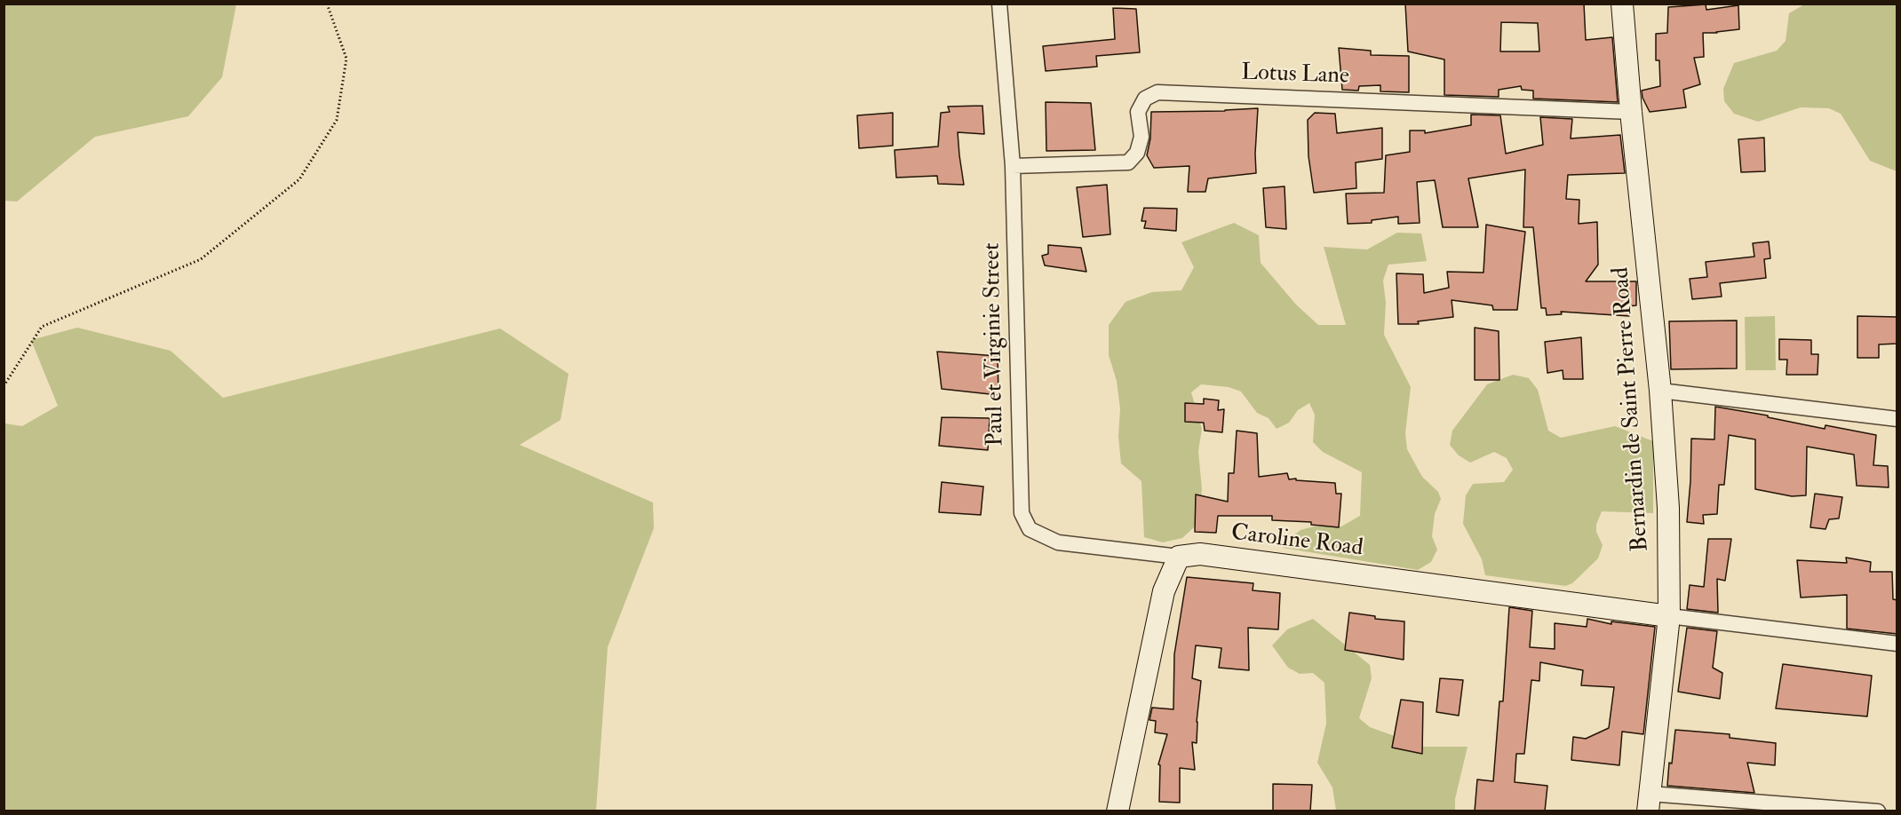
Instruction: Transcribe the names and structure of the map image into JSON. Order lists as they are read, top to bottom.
{
  "streets": {
    "main road": ["Bernardin de Saint Pierre Road", "Caroline Road"],
    "street": ["Lotus Lane", "Paul et Virginie Street"]
  },
  "crossings": [
    ["Lotus Lane", "Paul et Virginie Street"],
    ["Lotus Lane", "Bernardin de Saint Pierre Road"],
    ["Paul et Virginie Street", "Caroline Road"],
    ["Bernardin de Saint Pierre Road", "Caroline Road"]
  ]
}
